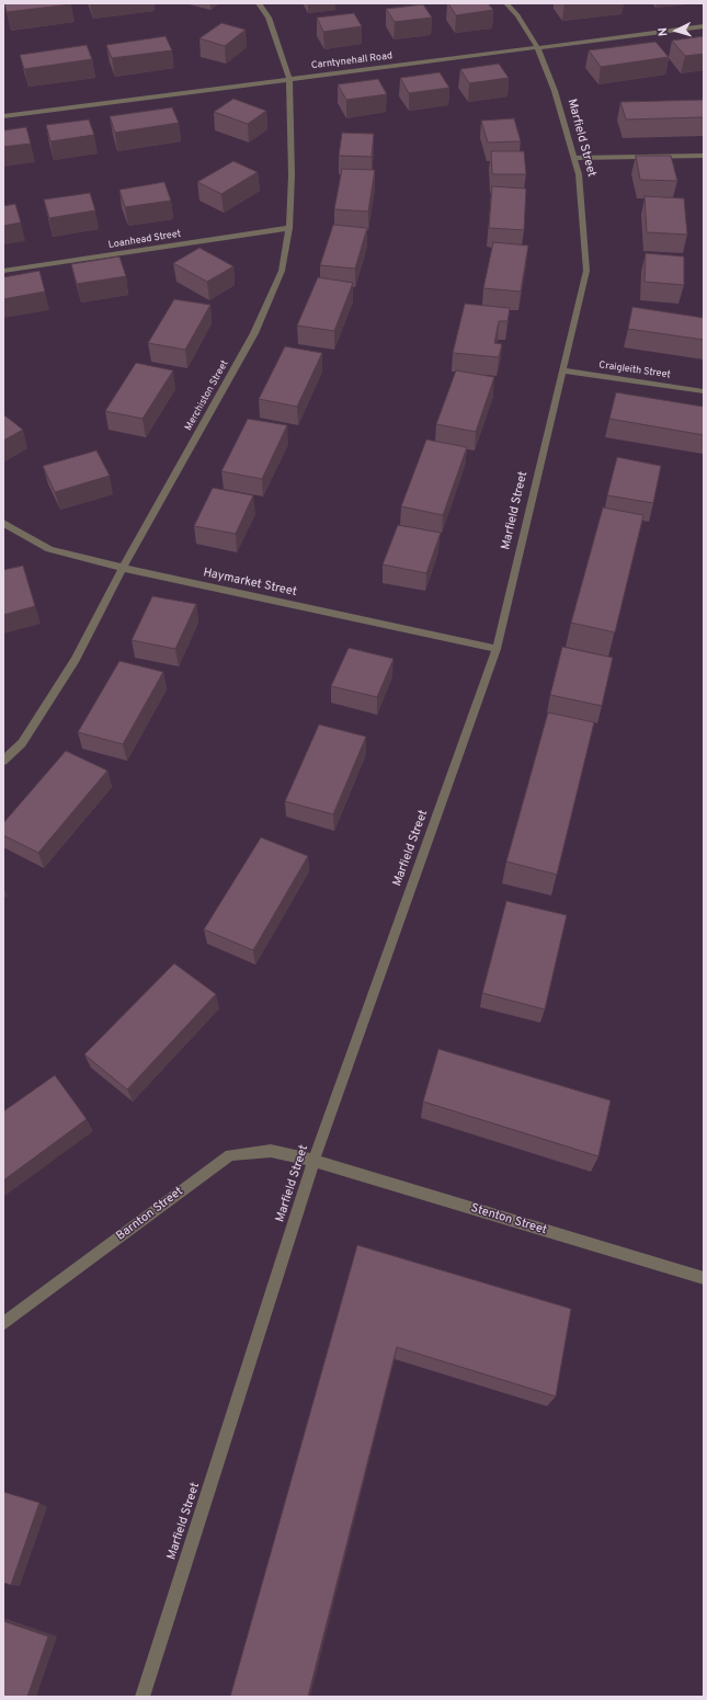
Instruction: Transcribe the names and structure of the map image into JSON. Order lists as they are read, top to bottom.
{
  "streets": {
    "street": [
      "Carntynehall Road",
      "Marfield Street",
      "Loanhead Street",
      "Craigleith Street",
      "Merchiston Street",
      "Haymarket Street",
      "Barnton Street",
      "Stenton Street"
    ]
  },
  "crossings": [
    ["Carntynehall Road", "Marfield Street"],
    ["Carntynehall Road", "Merchiston Street"],
    ["Marfield Street", "Craigleith Street"],
    ["Marfield Street", "Haymarket Street"],
    ["Marfield Street", "Barnton Street"],
    ["Marfield Street", "Stenton Street"],
    ["Loanhead Street", "Merchiston Street"],
    ["Merchiston Street", "Haymarket Street"],
    ["Barnton Street", "Stenton Street"]
  ],
  "north": "left"
}
